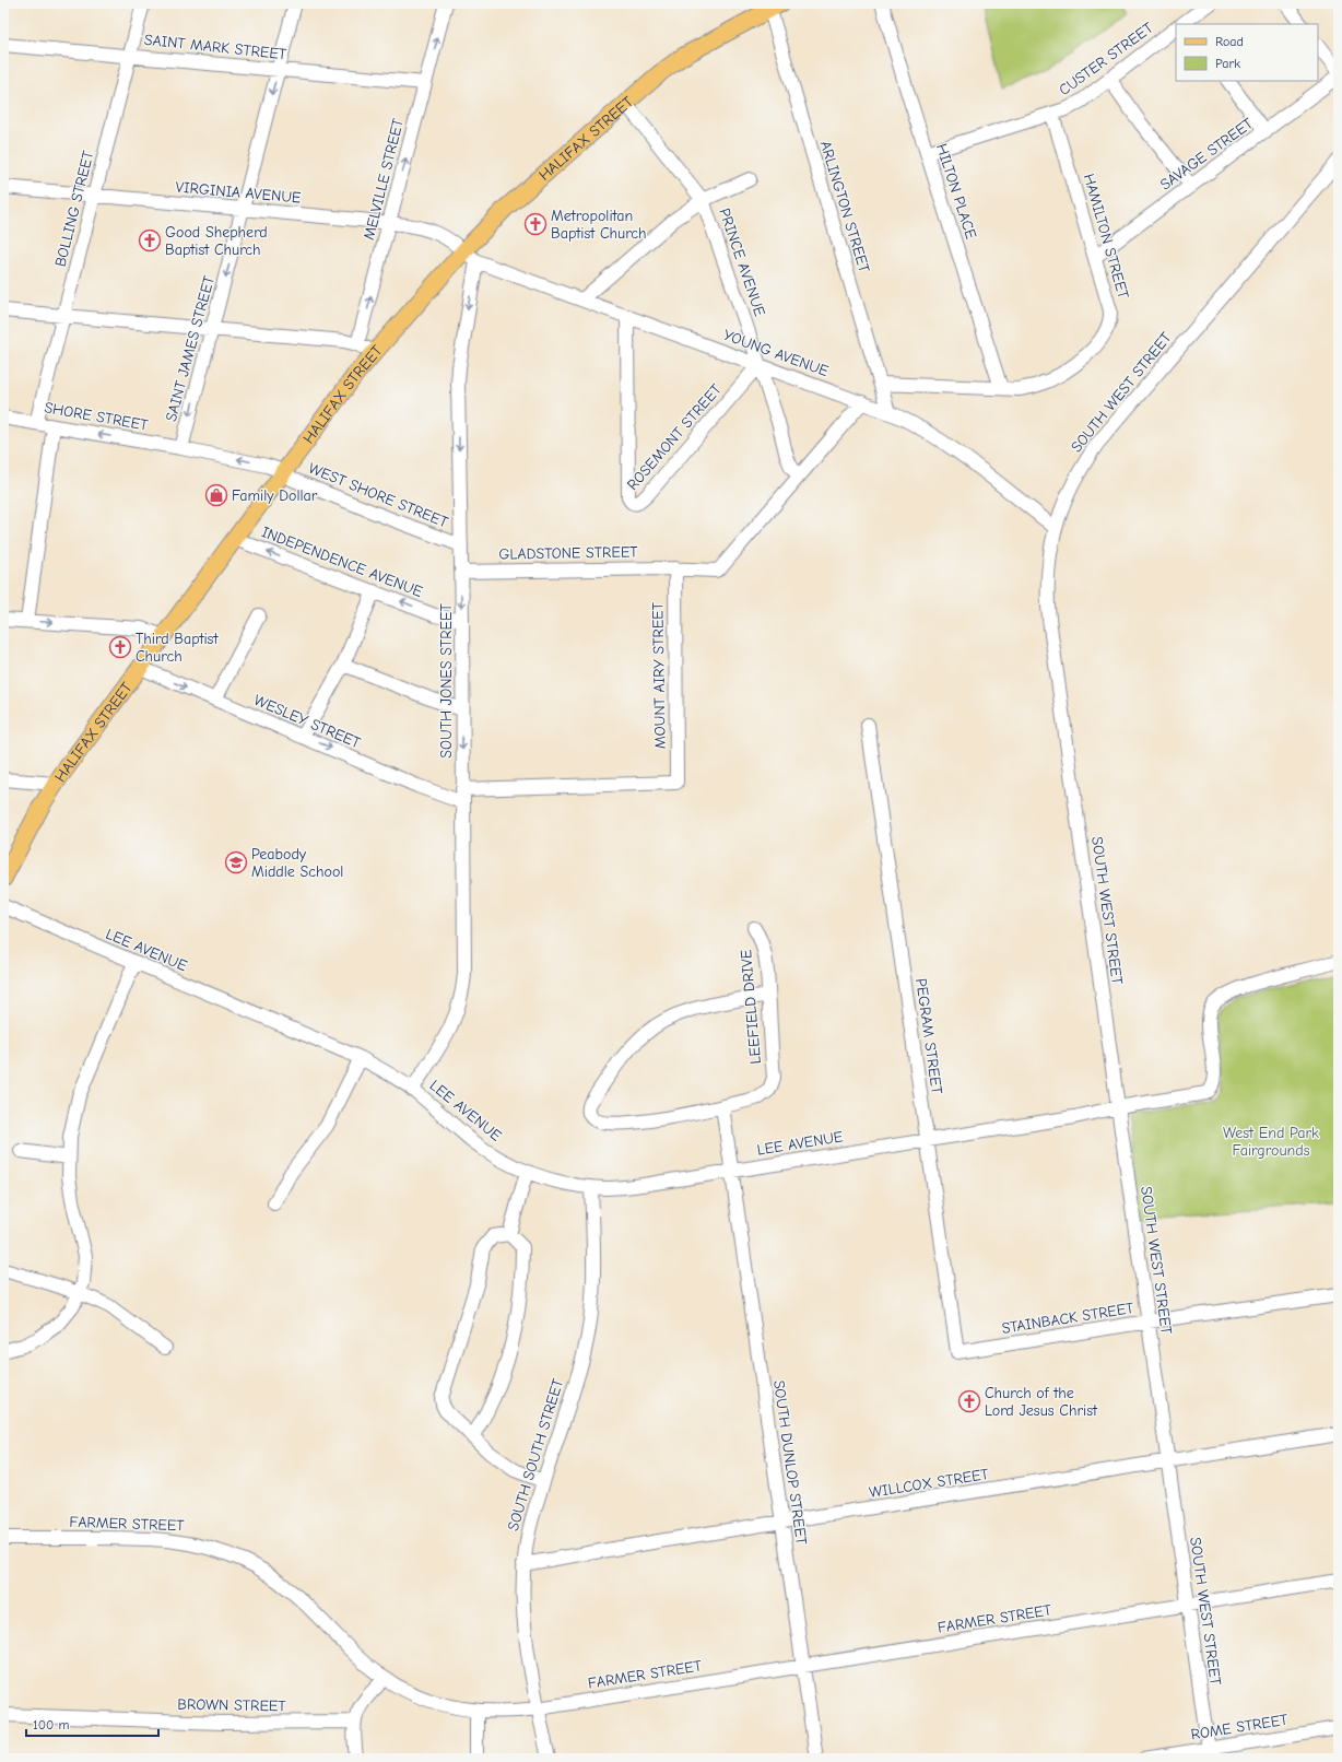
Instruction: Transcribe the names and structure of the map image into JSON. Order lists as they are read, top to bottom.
{
  "streets": {
    "main road": ["HALIFAX STREET"],
    "street": [
      "SAINT MARK STREET",
      "CUSTER STREET",
      "SAVAGE STREET",
      "MELVILLE STREET",
      "HILTON PLACE",
      "VIRGINIA AVENUE",
      "ARLINGTON STREET",
      "BOLLING STREET",
      "HAMILTON STREET",
      "PRINCE AVENUE",
      "SAINT JAMES STREET",
      "YOUNG AVENUE",
      "SOUTH WEST STREET",
      "SHORE STREET",
      "ROSEMONT STREET",
      "WEST SHORE STREET",
      "GLADSTONE STREET",
      "INDEPENDENCE AVENUE",
      "MOUNT AIRY STREET",
      "SOUTH JONES STREET",
      "WESLEY STREET",
      "LEE AVENUE",
      "LEEFIELD DRIVE",
      "PEGRAM STREET",
      "STAINBACK STREET",
      "SOUTH SOUTH STREET",
      "SOUTH DUNLOP STREET",
      "WILLCOX STREET",
      "FARMER STREET",
      "BROWN STREET",
      "ROME STREET"
    ]
  },
  "crossings": [
    ["SAINT MARK STREET", "MELVILLE STREET"],
    ["SAINT MARK STREET", "BOLLING STREET"],
    ["SAINT MARK STREET", "SAINT JAMES STREET"],
    ["CUSTER STREET", "HILTON PLACE"],
    ["CUSTER STREET", "HAMILTON STREET"],
    ["HALIFAX STREET", "VIRGINIA AVENUE"],
    ["HALIFAX STREET", "ARLINGTON STREET"],
    ["HALIFAX STREET", "PRINCE AVENUE"],
    ["HALIFAX STREET", "YOUNG AVENUE"],
    ["HALIFAX STREET", "SHORE STREET"],
    ["HALIFAX STREET", "WEST SHORE STREET"],
    ["HALIFAX STREET", "INDEPENDENCE AVENUE"],
    ["HALIFAX STREET", "WESLEY STREET"],
    ["SAVAGE STREET", "HAMILTON STREET"],
    ["MELVILLE STREET", "VIRGINIA AVENUE"],
    ["HILTON PLACE", "HAMILTON STREET"],
    ["VIRGINIA AVENUE", "BOLLING STREET"],
    ["VIRGINIA AVENUE", "SAINT JAMES STREET"],
    ["VIRGINIA AVENUE", "YOUNG AVENUE"],
    ["ARLINGTON STREET", "HAMILTON STREET"],
    ["ARLINGTON STREET", "YOUNG AVENUE"],
    ["BOLLING STREET", "SHORE STREET"],
    ["PRINCE AVENUE", "YOUNG AVENUE"],
    ["PRINCE AVENUE", "ROSEMONT STREET"],
    ["SAINT JAMES STREET", "SHORE STREET"],
    ["YOUNG AVENUE", "SOUTH WEST STREET"],
    ["YOUNG AVENUE", "ROSEMONT STREET"],
    ["YOUNG AVENUE", "SOUTH JONES STREET"],
    ["SOUTH WEST STREET", "LEE AVENUE"],
    ["SOUTH WEST STREET", "STAINBACK STREET"],
    ["SOUTH WEST STREET", "WILLCOX STREET"],
    ["SOUTH WEST STREET", "FARMER STREET"],
    ["SOUTH WEST STREET", "ROME STREET"],
    ["SHORE STREET", "WEST SHORE STREET"],
    ["WEST SHORE STREET", "SOUTH JONES STREET"],
    ["GLADSTONE STREET", "MOUNT AIRY STREET"],
    ["GLADSTONE STREET", "SOUTH JONES STREET"],
    ["INDEPENDENCE AVENUE", "SOUTH JONES STREET"],
    ["MOUNT AIRY STREET", "WESLEY STREET"],
    ["SOUTH JONES STREET", "WESLEY STREET"],
    ["SOUTH JONES STREET", "LEE AVENUE"],
    ["LEE AVENUE", "PEGRAM STREET"],
    ["LEE AVENUE", "SOUTH SOUTH STREET"],
    ["LEE AVENUE", "SOUTH DUNLOP STREET"],
    ["LEEFIELD DRIVE", "SOUTH DUNLOP STREET"],
    ["PEGRAM STREET", "STAINBACK STREET"],
    ["SOUTH SOUTH STREET", "WILLCOX STREET"],
    ["SOUTH SOUTH STREET", "FARMER STREET"],
    ["SOUTH DUNLOP STREET", "WILLCOX STREET"],
    ["SOUTH DUNLOP STREET", "FARMER STREET"]
  ],
  "one_way": ["MELVILLE STREET", "SAINT JAMES STREET", "SOUTH JONES STREET"],
  "parks": ["West End Park Fairgrounds"],
  "places": {
    "church": [
      "Metropolitan Baptist Church",
      "Good Shepherd Baptist Church",
      "Third Baptist Church",
      "Church of the Lord Jesus Christ"
    ],
    "shop": ["Family Dollar"],
    "school or university": ["Peabody Middle School"]
  },
  "legend": ["Road", "Park"],
  "scale_bar": "100 m"
}
